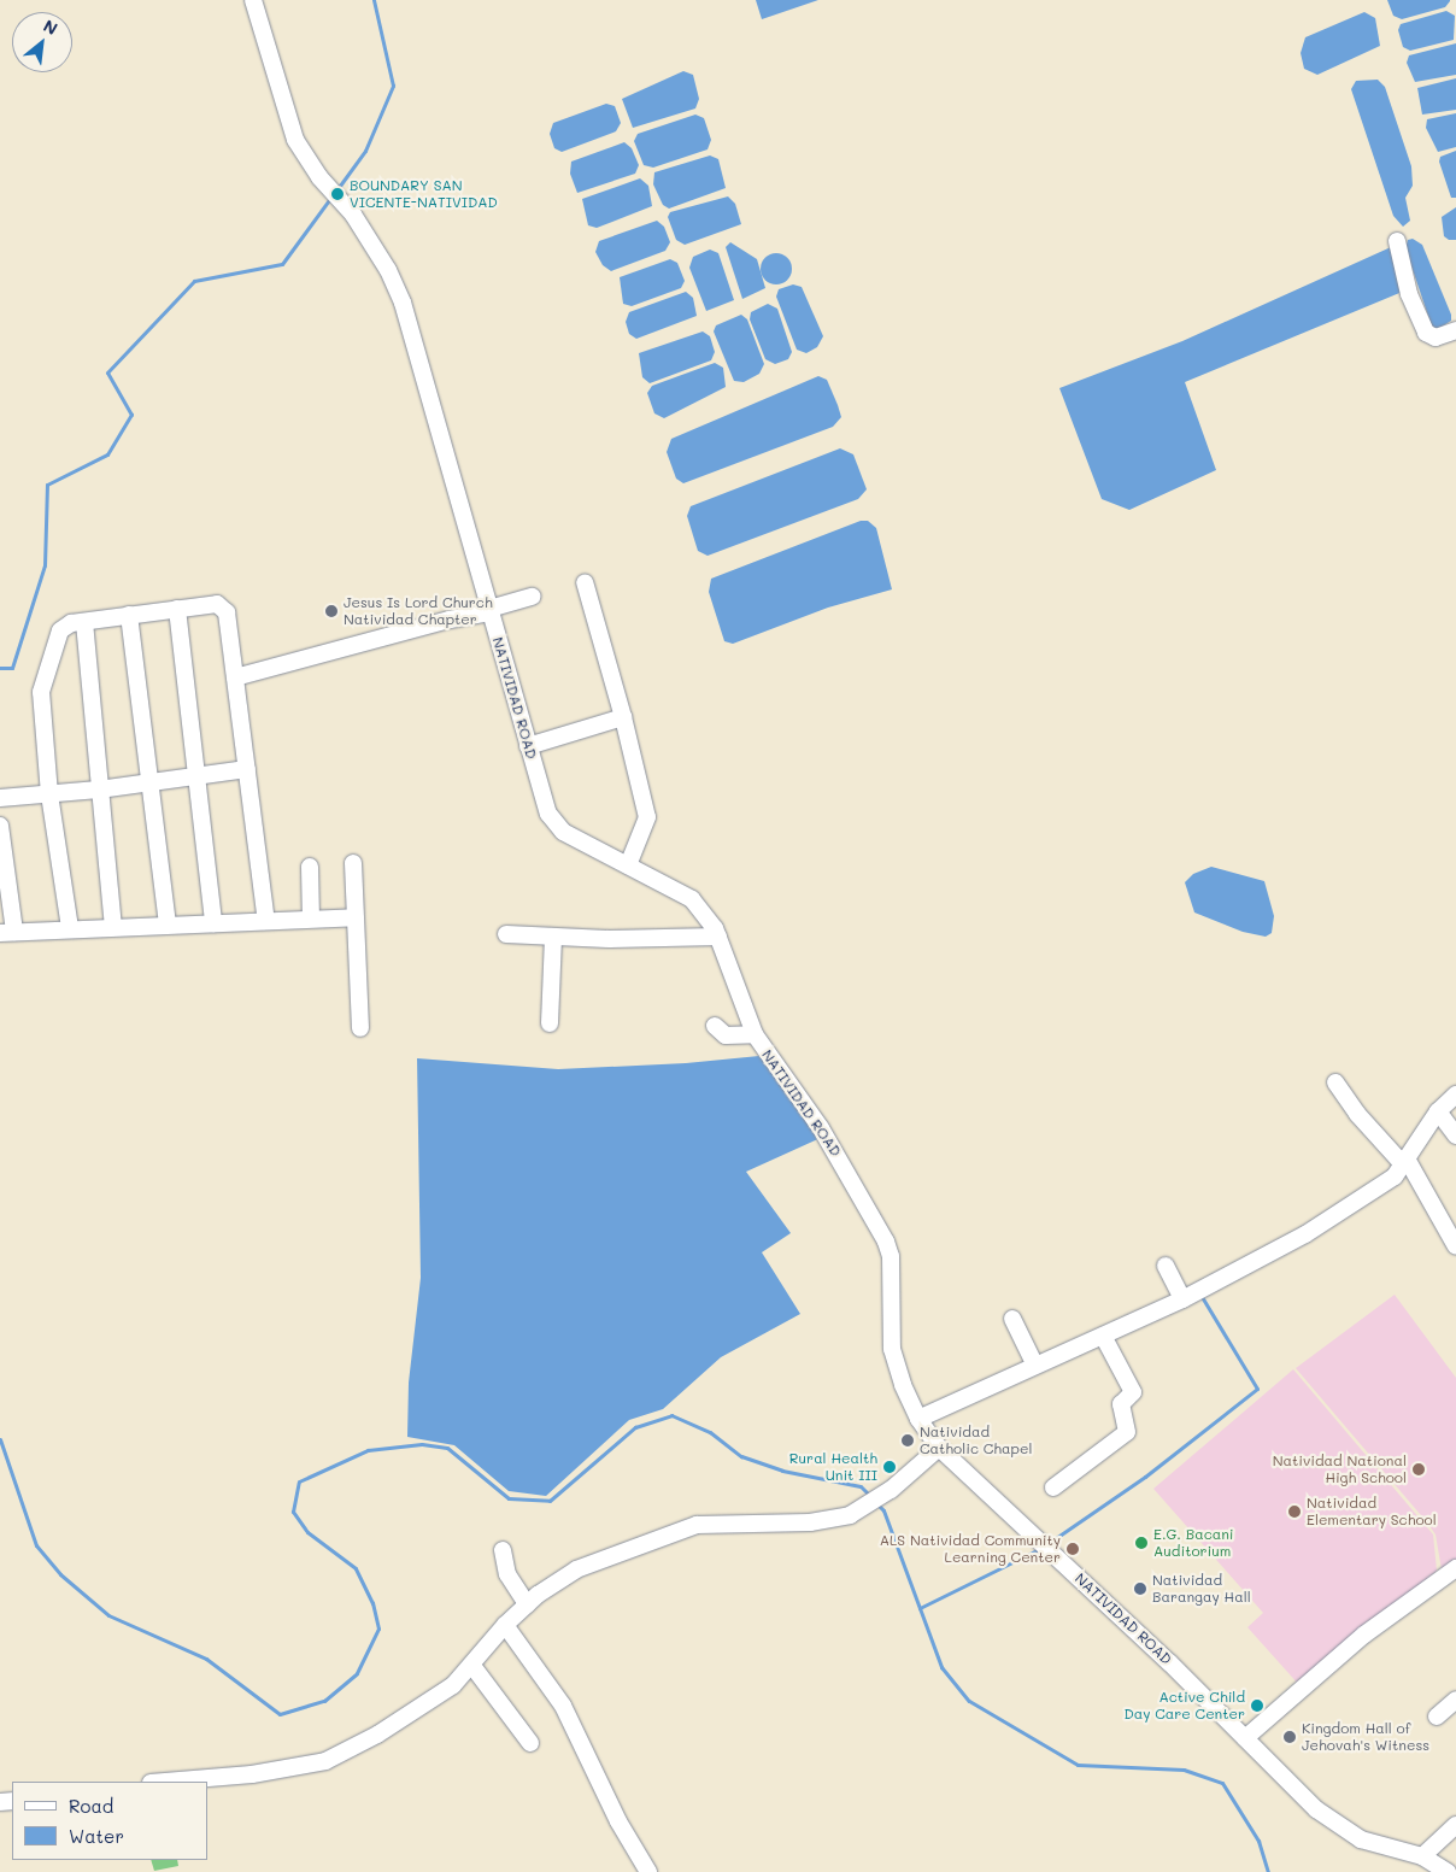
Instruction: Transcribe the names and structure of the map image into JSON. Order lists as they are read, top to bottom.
{
  "streets": {
    "street": ["NATIVIDAD ROAD"]
  },
  "places": [
    "BOUNDARY SAN VICENTE-NATIVIDAD",
    "Jesus Is Lord Church Natividad Chapter",
    "Natividad Catholic Chapel",
    "Rural Health Unit III",
    "Natividad National High School",
    "Natividad Elementary School",
    "E.G. Bacani Auditorium",
    "ALS Natividad Community Learning Center",
    "Natividad Barangay Hall",
    "Active Child Day Care Center",
    "Kingdom Hall of Jehovah's Witness"
  ],
  "legend": ["Road", "Water"],
  "north": "top right"
}
